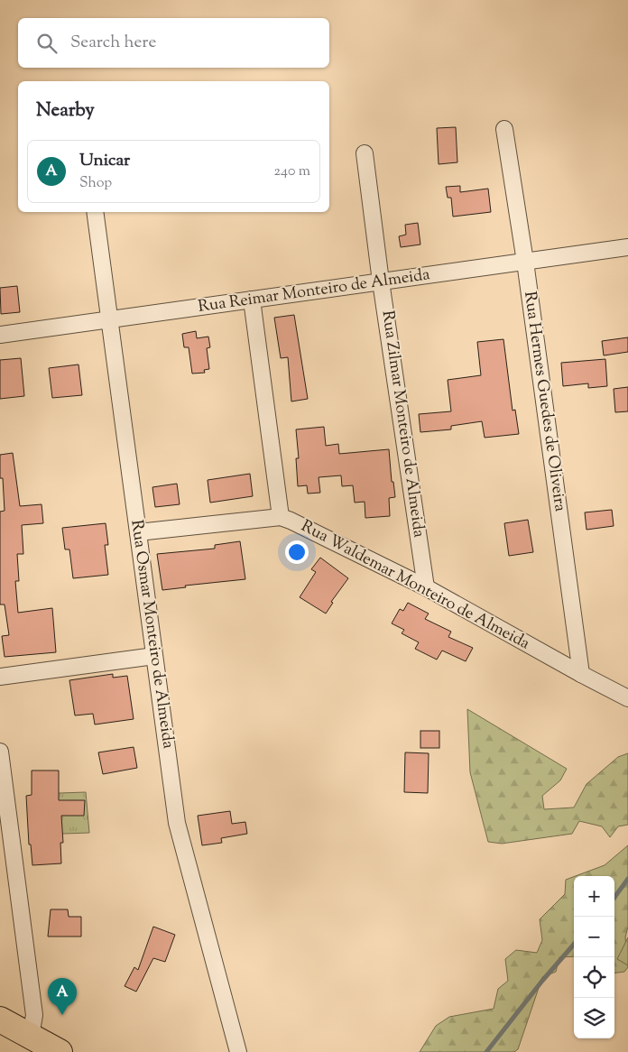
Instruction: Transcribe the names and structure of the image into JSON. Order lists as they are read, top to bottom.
{
  "streets": {
    "street": [
      "Rua Reimar Monteiro de Almeida",
      "Rua Hermes Guedes de Oliveira",
      "Rua Zilmar Monteiro de Almeida",
      "Rua Waldemar Monteiro de Almeida",
      "Rua Osmar Monteiro de Almeida"
    ]
  },
  "crossings": [
    ["Rua Reimar Monteiro de Almeida", "Rua Hermes Guedes de Oliveira"],
    ["Rua Reimar Monteiro de Almeida", "Rua Zilmar Monteiro de Almeida"],
    ["Rua Reimar Monteiro de Almeida", "Rua Osmar Monteiro de Almeida"],
    ["Rua Hermes Guedes de Oliveira", "Rua Waldemar Monteiro de Almeida"],
    ["Rua Zilmar Monteiro de Almeida", "Rua Waldemar Monteiro de Almeida"],
    ["Rua Waldemar Monteiro de Almeida", "Rua Osmar Monteiro de Almeida"]
  ],
  "page": {
    "search": "Search here",
    "heading": "Nearby",
    "list": [
      {
        "mark": "A",
        "name": "Unicar",
        "note": "Shop",
        "value": "240 m"
      }
    ],
    "map_buttons": ["+", "−"],
    "pins": "A"
  }
}
